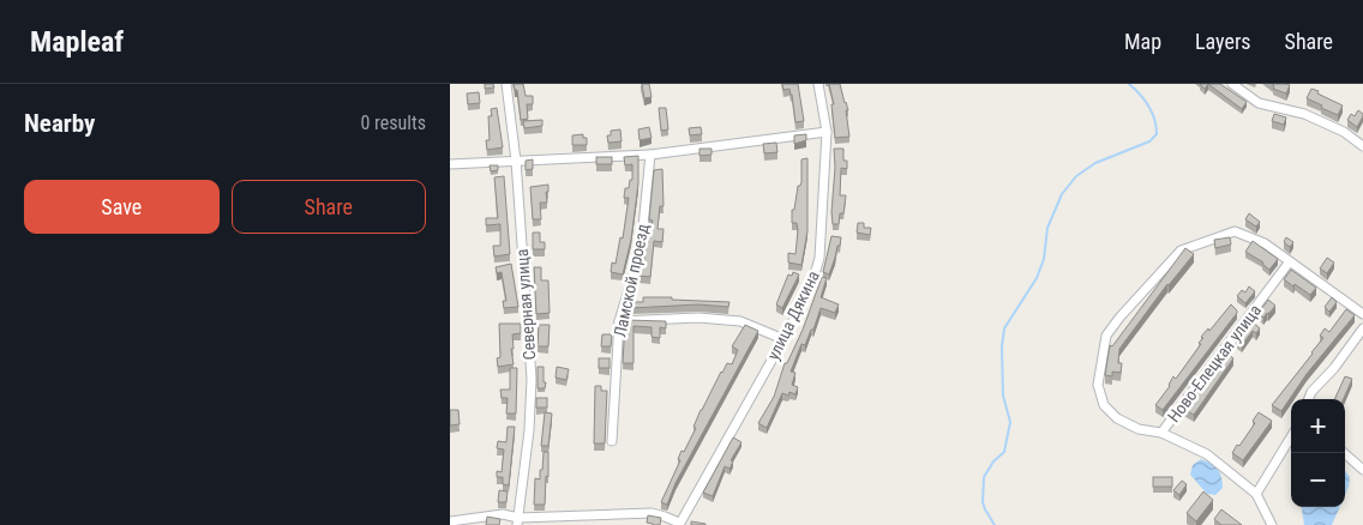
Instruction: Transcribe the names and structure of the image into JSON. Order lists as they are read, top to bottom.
{
  "streets": {
    "street": [
      "Ламской проезд",
      "Северная улица",
      "улица Дякина",
      "Ново-Елецкая улица"
    ]
  },
  "page": {
    "header": "Mapleaf",
    "nav": ["Map", "Layers", "Share"],
    "heading": ["Nearby", "0 results"],
    "buttons": ["Save", "Share"],
    "map_buttons": ["+", "−"]
  }
}
